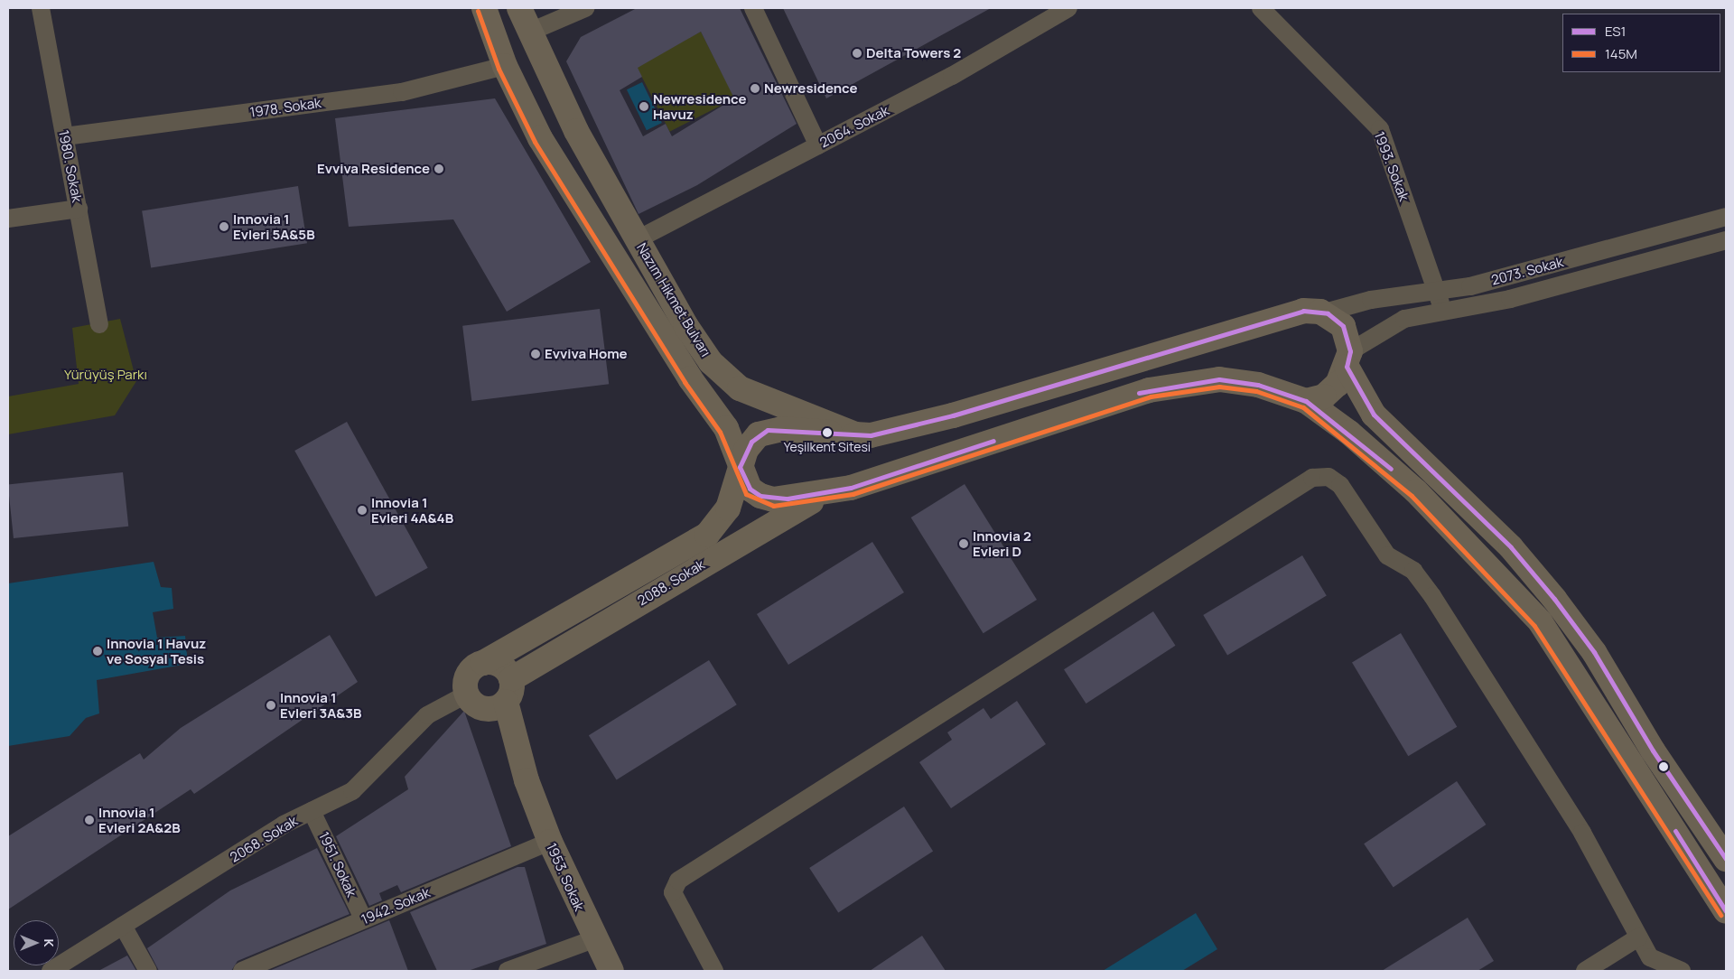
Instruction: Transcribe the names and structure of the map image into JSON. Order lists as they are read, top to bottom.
{
  "streets": {
    "main road": ["Nazım Hikmet Bulvarı", "2088. Sokak", "1953. Sokak"],
    "street": [
      "1978. Sokak",
      "2064. Sokak",
      "1980. Sokak",
      "1993. Sokak",
      "2073. Sokak",
      "2068. Sokak",
      "1951. Sokak",
      "1942. Sokak"
    ]
  },
  "crossings": [
    ["1978. Sokak", "1980. Sokak"],
    ["1978. Sokak", "Nazım Hikmet Bulvarı"],
    ["2064. Sokak", "Nazım Hikmet Bulvarı"],
    ["1993. Sokak", "2073. Sokak"],
    ["2073. Sokak", "Nazım Hikmet Bulvarı"],
    ["Nazım Hikmet Bulvarı", "2088. Sokak"],
    ["2088. Sokak", "2068. Sokak"],
    ["2088. Sokak", "1953. Sokak"],
    ["2068. Sokak", "1951. Sokak"],
    ["2068. Sokak", "1953. Sokak"],
    ["1951. Sokak", "1942. Sokak"],
    ["1953. Sokak", "1942. Sokak"]
  ],
  "parks": ["Yürüyüş Parkı"],
  "places": [
    "Delta Towers 2",
    "Newresidence",
    "Newresidence Havuz",
    "Evviva Residence",
    "Innovia 1 Evleri 5A&5B",
    "Evviva Home",
    "Yeşilkent Sitesi",
    "Innovia 1 Evleri 4A&4B",
    "Innovia 2 Evleri D",
    "Innovia 1 Havuz ve Sosyal Tesis",
    "Innovia 1 Evleri 3A&3B",
    "Innovia 1 Evleri 2A&2B"
  ],
  "lines": ["transit line 145M", "transit line ES1"],
  "legend": ["ES1", "145M"],
  "north": "right"
}
